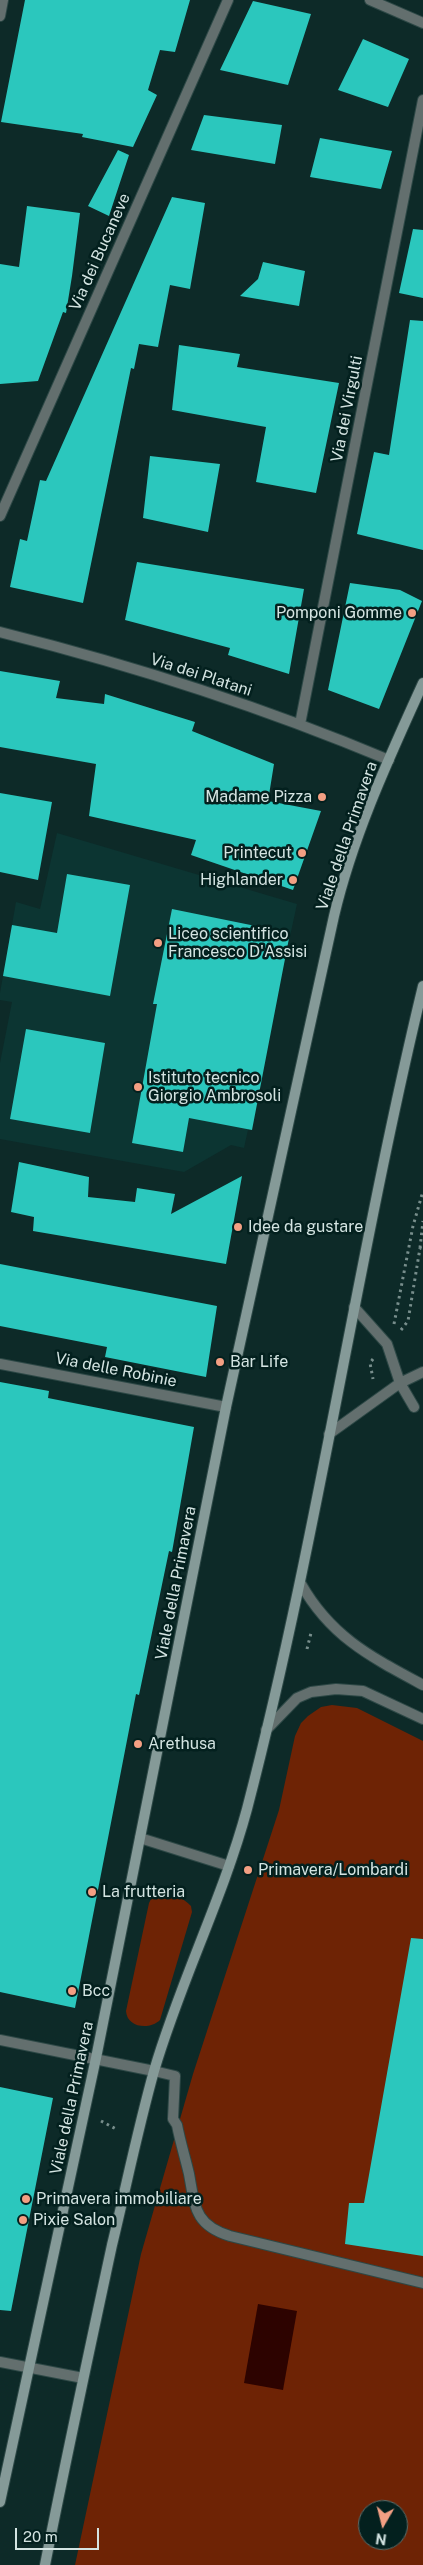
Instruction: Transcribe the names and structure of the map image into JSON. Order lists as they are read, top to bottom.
{
  "streets": {
    "main road": ["Viale della Primavera"],
    "street": [
      "Via dei Bucaneve",
      "Via dei Virgulti",
      "Via dei Platani",
      "Via delle Robinie"
    ]
  },
  "crossings": [
    ["Via dei Virgulti", "Via dei Platani"],
    ["Via dei Platani", "Viale della Primavera"],
    ["Viale della Primavera", "Via delle Robinie"]
  ],
  "places": [
    "Pomponi Gomme",
    "Madame Pizza",
    "Printecut",
    "Highlander",
    "Liceo scientifico Francesco D'Assisi",
    "Istituto tecnico Giorgio Ambrosoli",
    "Idee da gustare",
    "Bar Life",
    "Arethusa",
    "Primavera/Lombardi",
    "La frutteria",
    "Bcc",
    "Primavera immobiliare",
    "Pixie Salon"
  ],
  "scale_bar": "20 m",
  "north": "bottom"
}
